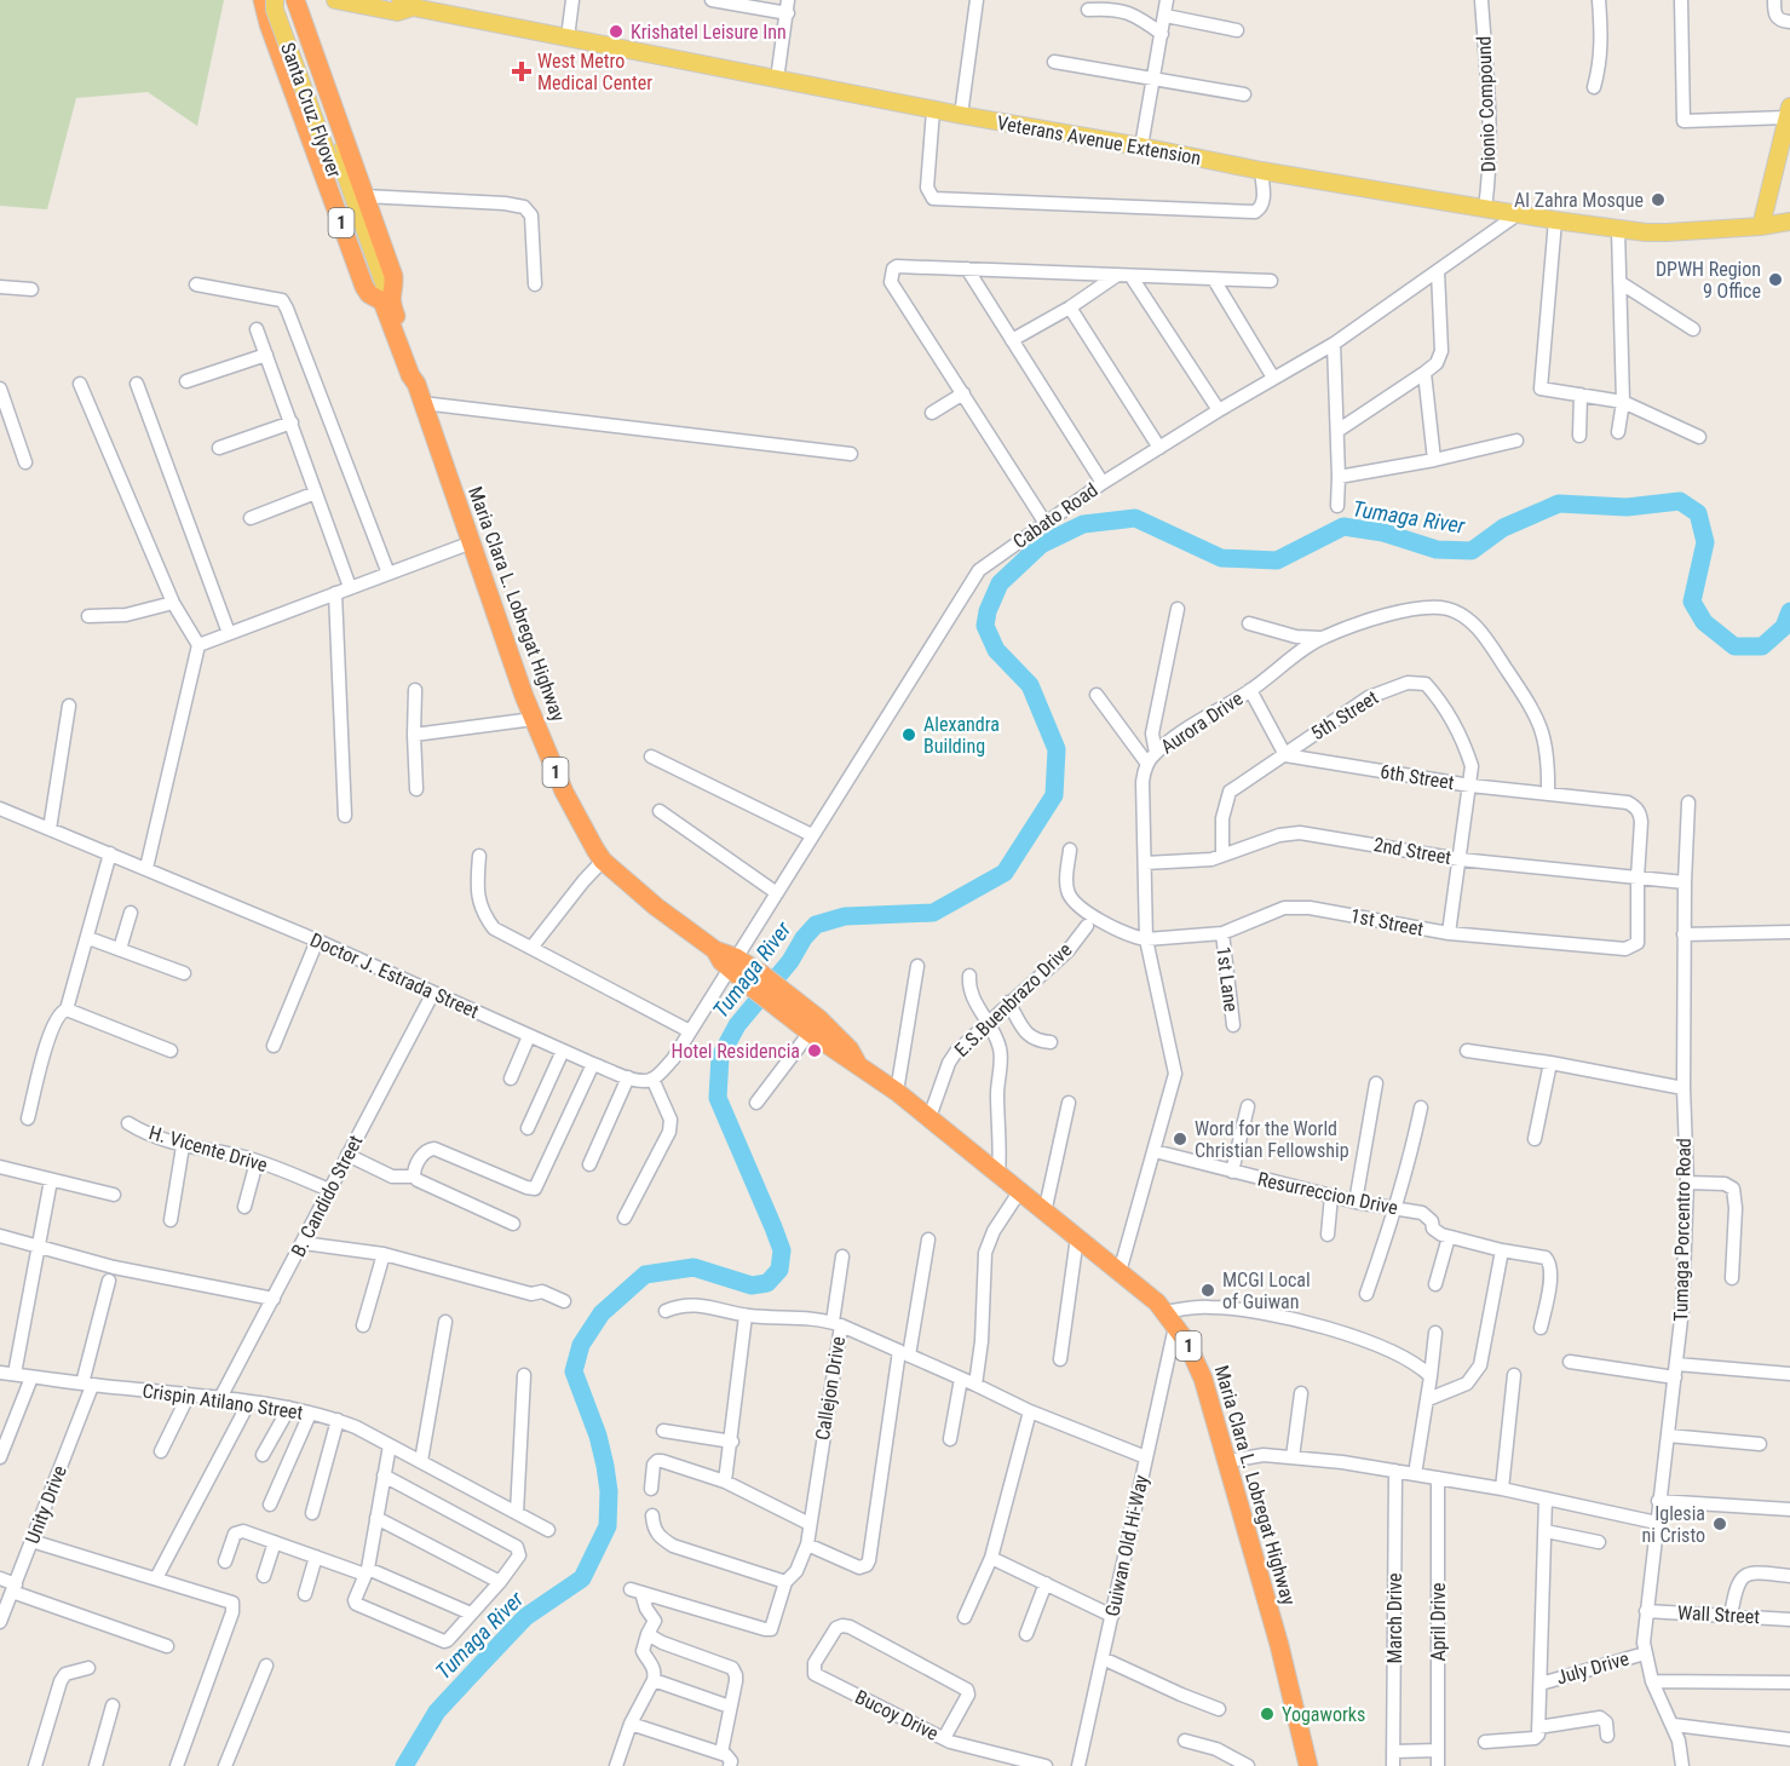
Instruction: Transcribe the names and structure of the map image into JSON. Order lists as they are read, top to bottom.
{
  "streets": {
    "highway": ["1", "Maria Clara L. Lobregat Highway"],
    "main road": ["Santa Cruz Flyover", "Veterans Avenue Extension"],
    "street": [
      "Dionio Compound",
      "Cabato Road",
      "5th Street",
      "Aurora Drive",
      "6th Street",
      "2nd Street",
      "1st Street",
      "Doctor J. Estrada Street",
      "1st Lane",
      "E.S.Buenbrazo Drive",
      "H. Vicente Drive",
      "Resurreccion Drive",
      "B. Candido Street",
      "Tumaga Porcentro Road",
      "Callejon Drive",
      "Crispin Atilano Street",
      "Unity Drive",
      "Guiwan Old Hi-Way",
      "Wall Street",
      "March Drive",
      "April Drive",
      "July Drive",
      "Bucoy Drive"
    ]
  },
  "crossings": [
    ["Dionio Compound", "Veterans Avenue Extension"],
    ["Santa Cruz Flyover", "Maria Clara L. Lobregat Highway"],
    ["Veterans Avenue Extension", "Cabato Road"],
    ["Cabato Road", "Maria Clara L. Lobregat Highway"],
    ["Maria Clara L. Lobregat Highway", "Aurora Drive"],
    ["Maria Clara L. Lobregat Highway", "E.S.Buenbrazo Drive"],
    ["Maria Clara L. Lobregat Highway", "Guiwan Old Hi-Way"],
    ["5th Street", "6th Street"],
    ["5th Street", "2nd Street"],
    ["Aurora Drive", "6th Street"],
    ["Aurora Drive", "2nd Street"],
    ["Aurora Drive", "1st Street"],
    ["Aurora Drive", "Resurreccion Drive"],
    ["6th Street", "2nd Street"],
    ["6th Street", "1st Street"],
    ["2nd Street", "Tumaga Porcentro Road"],
    ["1st Street", "1st Lane"],
    ["Doctor J. Estrada Street", "B. Candido Street"],
    ["H. Vicente Drive", "B. Candido Street"],
    ["B. Candido Street", "Crispin Atilano Street"],
    ["Tumaga Porcentro Road", "Wall Street"],
    ["Tumaga Porcentro Road", "July Drive"],
    ["Callejon Drive", "Guiwan Old Hi-Way"],
    ["Crispin Atilano Street", "Unity Drive"]
  ],
  "water": ["Tumaga River"],
  "places": {
    "other": [
      "Krishatel Leisure Inn",
      "Al Zahra Mosque",
      "DPWH Region 9 Office",
      "Alexandra Building",
      "Hotel Residencia",
      "Word for the World Christian Fellowship",
      "MCGI Local of Guiwan",
      "Iglesia ni Cristo",
      "Yogaworks"
    ],
    "health": ["West Metro Medical Center"]
  }
}
